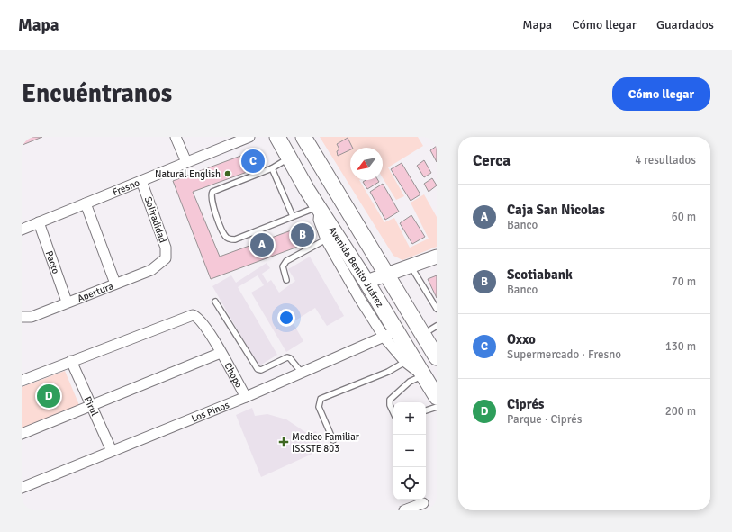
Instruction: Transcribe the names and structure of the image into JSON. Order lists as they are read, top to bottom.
{
  "streets": {
    "main road": ["Avenida Benito Juárez"],
    "street": [
      "Fresno",
      "Soliradidad",
      "Pacto",
      "Apertura",
      "Chopo",
      "Pirul",
      "Los Pinos"
    ]
  },
  "crossings": [
    ["Fresno", "Soliradidad"],
    ["Fresno", "Pacto"],
    ["Soliradidad", "Apertura"],
    ["Pacto", "Apertura"],
    ["Avenida Benito Juárez", "Los Pinos"],
    ["Chopo", "Pirul"],
    ["Chopo", "Los Pinos"],
    ["Pirul", "Los Pinos"]
  ],
  "places": {
    "other": ["Natural English"],
    "health": ["Medico Familiar ISSSTE 803"]
  },
  "north": "bottom left",
  "page": {
    "header": "Mapa",
    "nav": ["Mapa", "Cómo llegar", "Guardados"],
    "buttons": "Cómo llegar",
    "title": "Encuéntranos",
    "heading": ["Cerca", "4 resultados"],
    "pins": [
      "C",
      "B",
      "A",
      "D"
    ],
    "list": [
      {
        "mark": "A",
        "name": "Caja San Nicolas",
        "note": "Banco",
        "value": "60 m"
      },
      {
        "mark": "B",
        "name": "Scotiabank",
        "note": "Banco",
        "value": "70 m"
      },
      {
        "mark": "C",
        "name": "Oxxo",
        "note": "Supermercado · Fresno",
        "value": "130 m"
      },
      {
        "mark": "D",
        "name": "Ciprés",
        "note": "Parque · Ciprés",
        "value": "200 m"
      }
    ],
    "map_buttons": ["+", "−"]
  }
}
